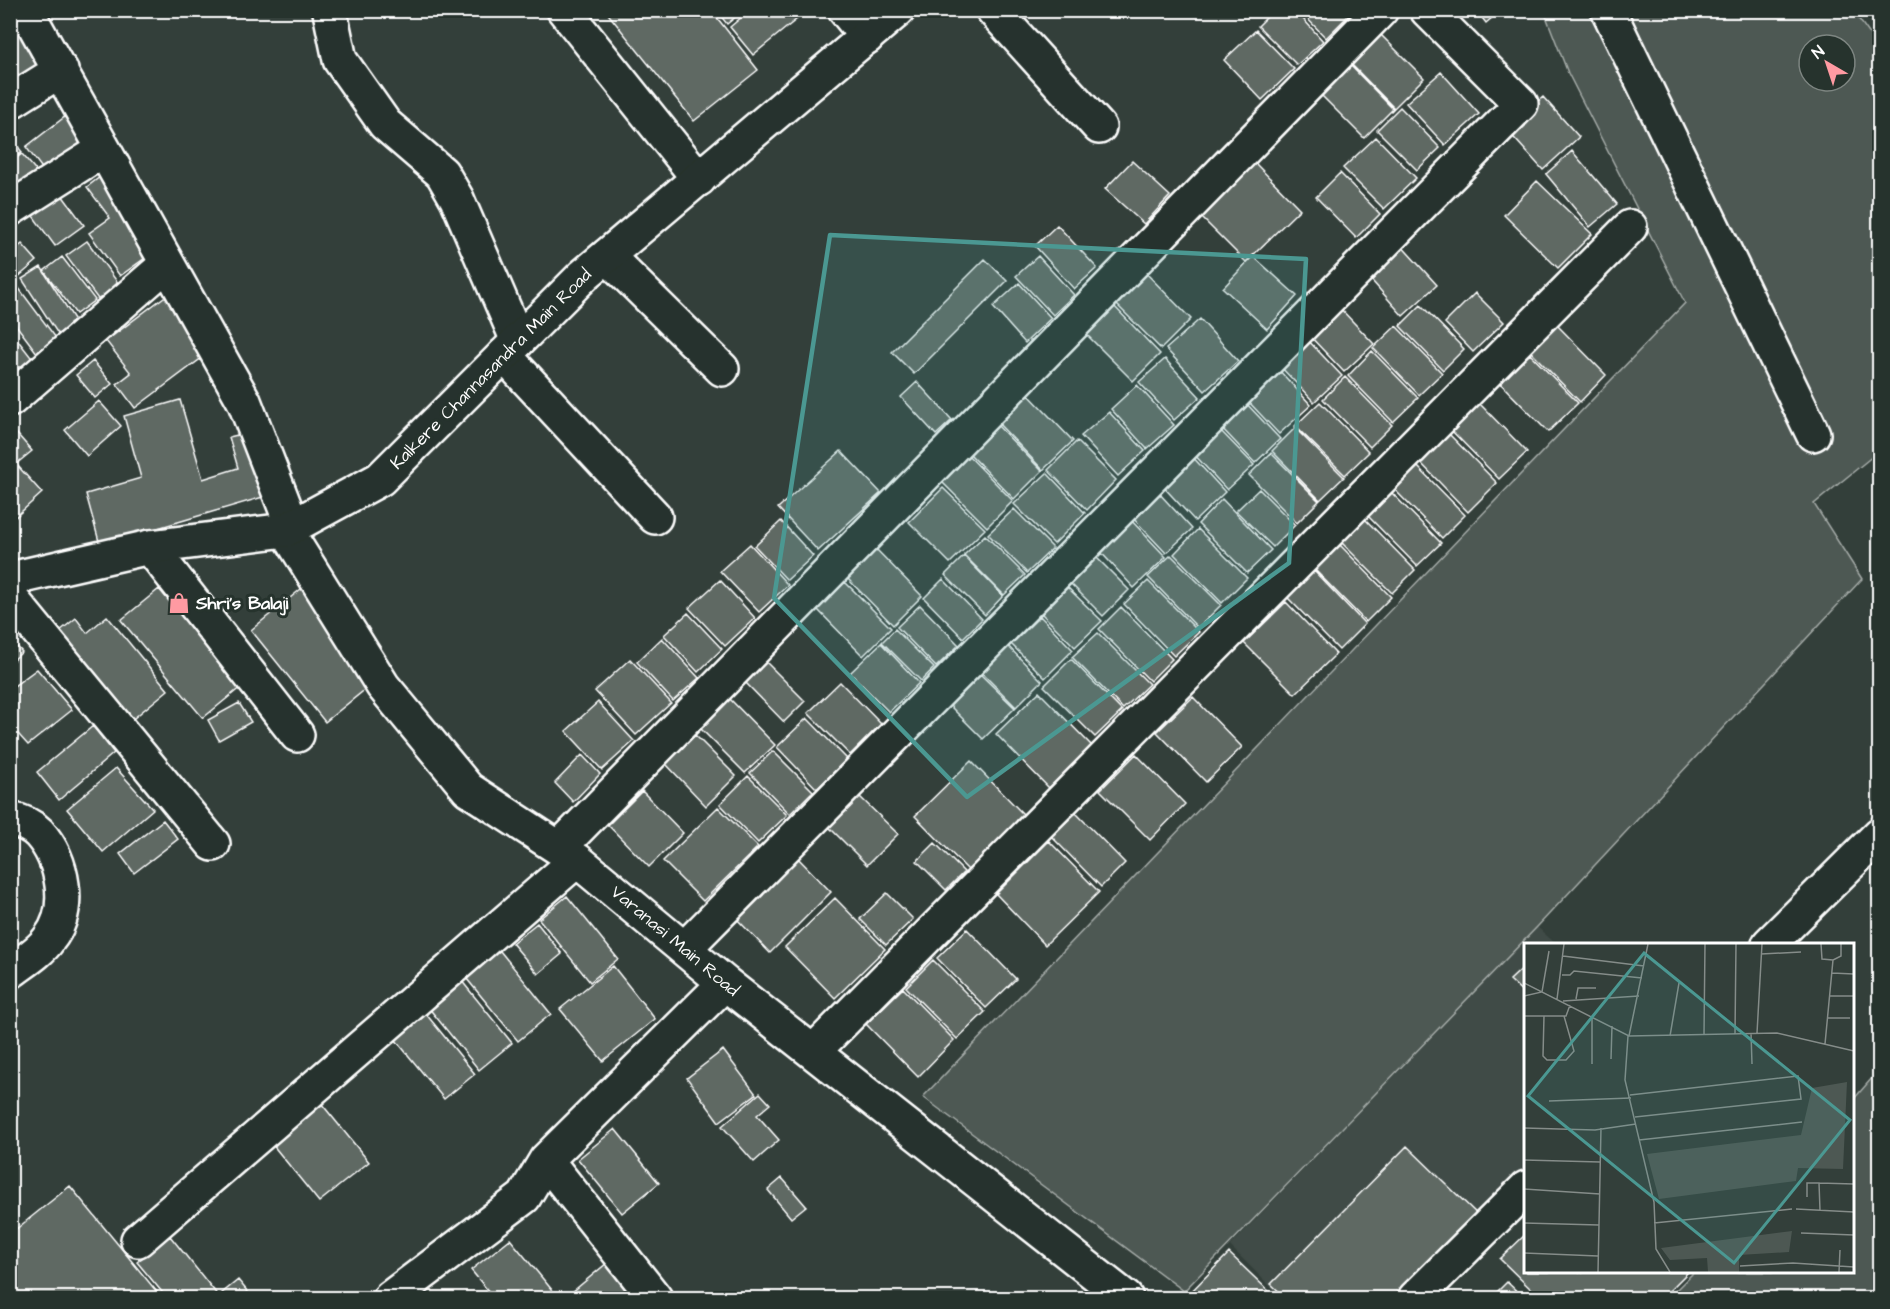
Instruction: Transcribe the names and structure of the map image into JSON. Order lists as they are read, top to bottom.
{
  "streets": {
    "street": ["Kalkere Channasandra Main Road", "Varanasi Main Road"]
  },
  "crossings": [
    ["Kalkere Channasandra Main Road", "Varanasi Main Road"]
  ],
  "places": {
    "shop": ["Shri's Balaji"]
  },
  "north": "top left"
}
